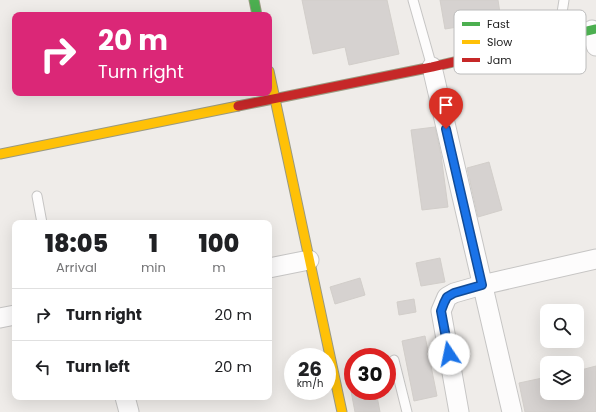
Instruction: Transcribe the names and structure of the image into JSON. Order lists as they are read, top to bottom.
{
  "legend": ["Fast", "Slow", "Jam"],
  "page": {
    "turn": ["20 m", "Turn right"],
    "eta": [
      "18:05",
      "Arrival",
      "1",
      "min",
      "100",
      "m"
    ],
    "list": [
      {
        "name": "Turn right",
        "value": "20 m"
      },
      {
        "name": "Turn left",
        "value": "20 m"
      }
    ],
    "speed": "26 km/h",
    "limit": "30"
  }
}
